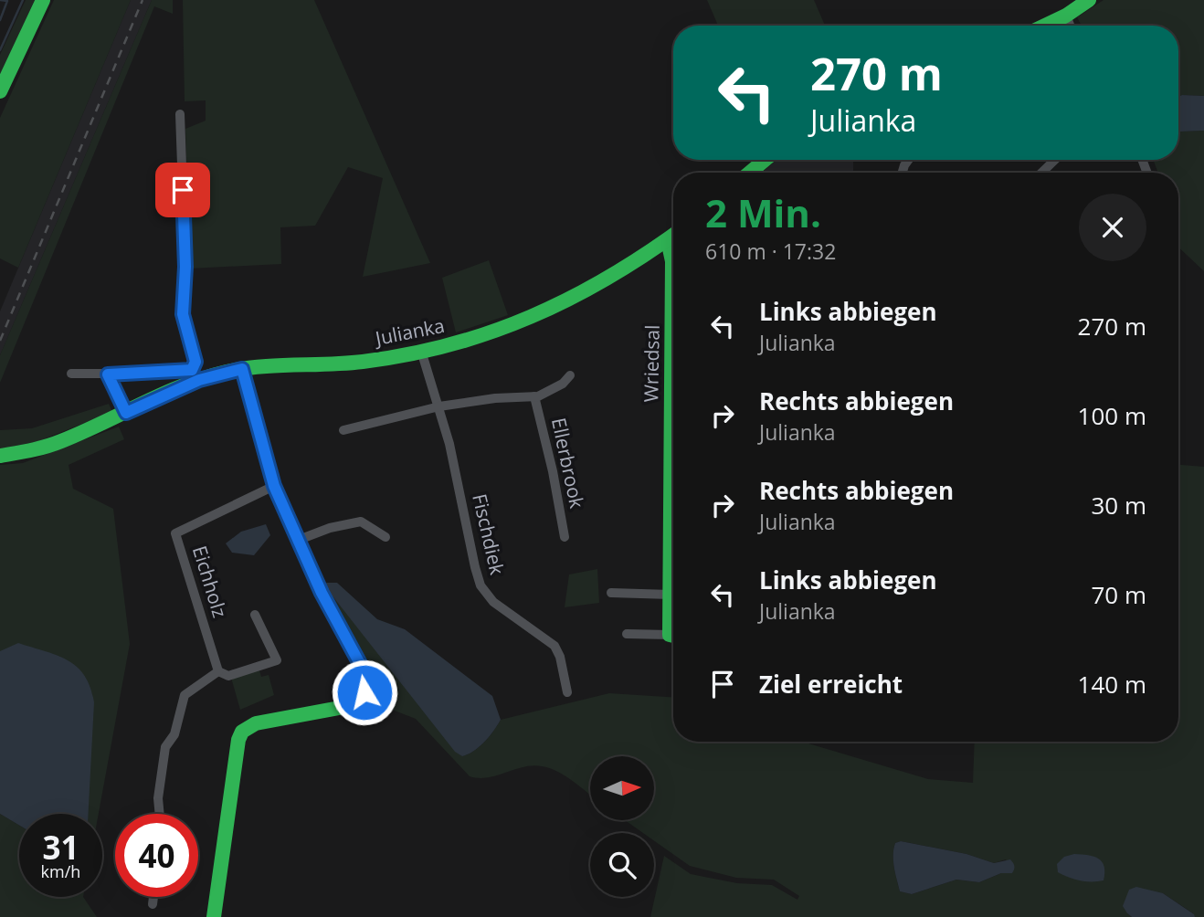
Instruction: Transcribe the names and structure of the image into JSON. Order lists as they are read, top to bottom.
{
  "streets": {
    "main road": ["Julianka", "Wriedsal"],
    "street": ["Ellerbrook", "Fischdiek", "Eichholz"]
  },
  "crossings": [
    ["Julianka", "Wriedsal"],
    ["Julianka", "Fischdiek"],
    ["Ellerbrook", "Fischdiek"]
  ],
  "north": "right",
  "page": {
    "turn": ["270 m", "Julianka"],
    "heading": ["2 Min.", "610 m · 17:32"],
    "list": [
      {
        "name": "Links abbiegen",
        "note": "Julianka",
        "value": "270 m"
      },
      {
        "name": "Rechts abbiegen",
        "note": "Julianka",
        "value": "100 m"
      },
      {
        "name": "Rechts abbiegen",
        "note": "Julianka",
        "value": "30 m"
      },
      {
        "name": "Links abbiegen",
        "note": "Julianka",
        "value": "70 m"
      },
      {
        "name": "Ziel erreicht",
        "value": "140 m"
      }
    ],
    "speed": "31 km/h",
    "limit": "40"
  }
}
